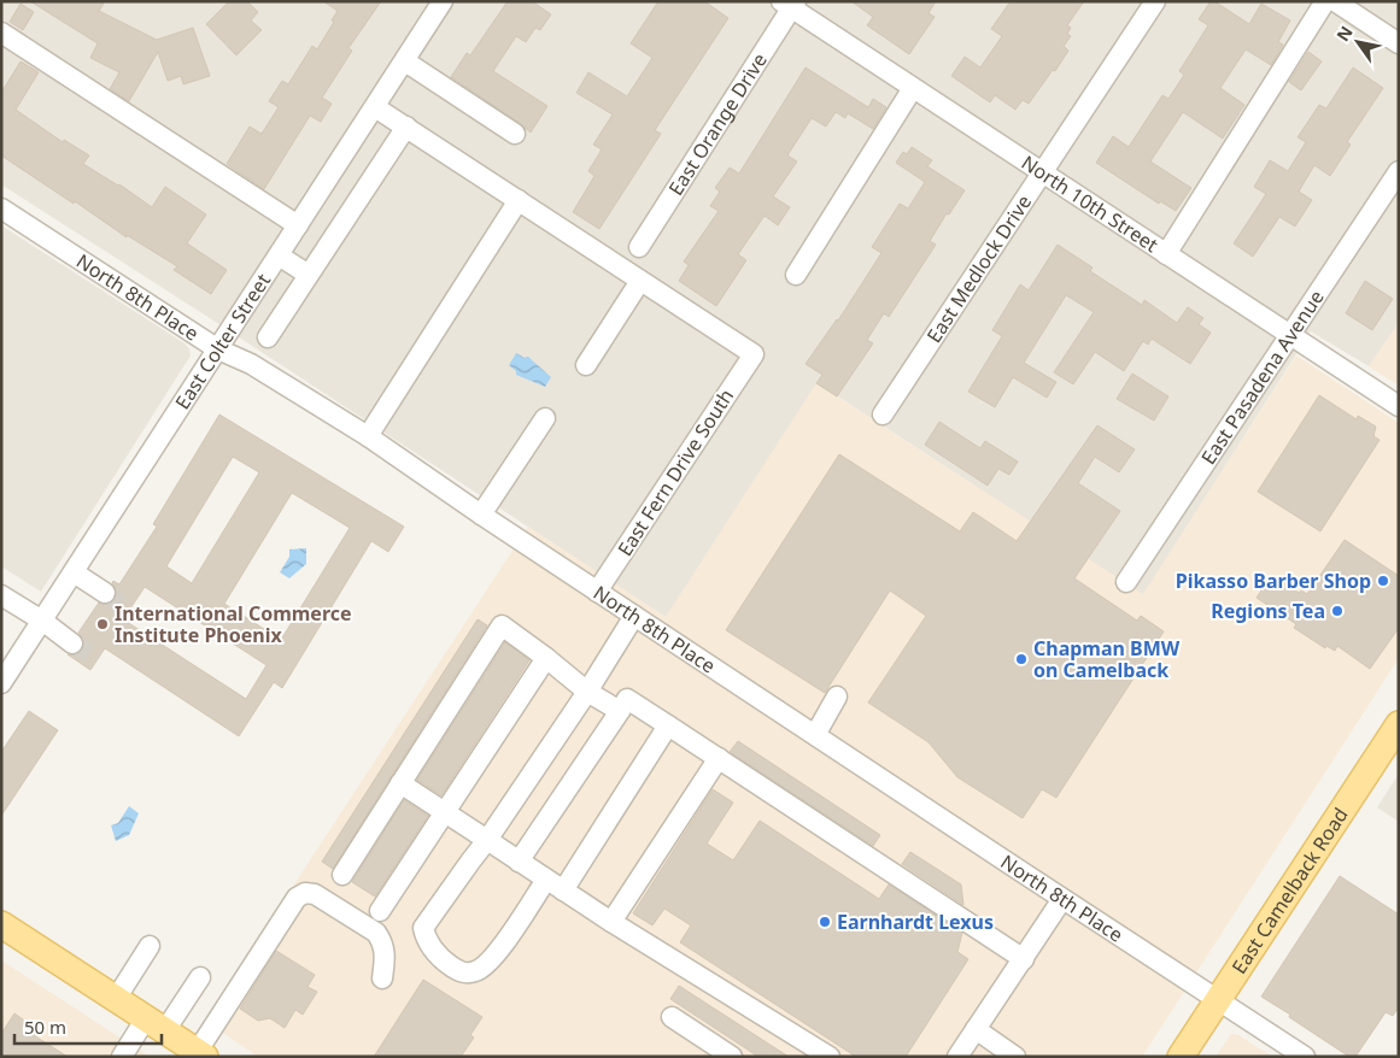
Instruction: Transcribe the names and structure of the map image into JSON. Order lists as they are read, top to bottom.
{
  "streets": {
    "main road": ["East Camelback Road"],
    "street": [
      "East Orange Drive",
      "North 10th Street",
      "East Medlock Drive",
      "North 8th Place",
      "East Colter Street",
      "East Pasadena Avenue",
      "East Fern Drive South"
    ]
  },
  "crossings": [
    ["East Orange Drive", "North 10th Street"],
    ["North 10th Street", "East Medlock Drive"],
    ["North 10th Street", "East Pasadena Avenue"],
    ["North 8th Place", "East Colter Street"],
    ["North 8th Place", "East Fern Drive South"],
    ["North 8th Place", "East Camelback Road"]
  ],
  "places": [
    "Pikasso Barber Shop",
    "Regions Tea",
    "International Commerce Institute Phoenix",
    "Chapman BMW on Camelback",
    "Earnhardt Lexus"
  ],
  "scale_bar": "50 m",
  "north": "top left"
}
